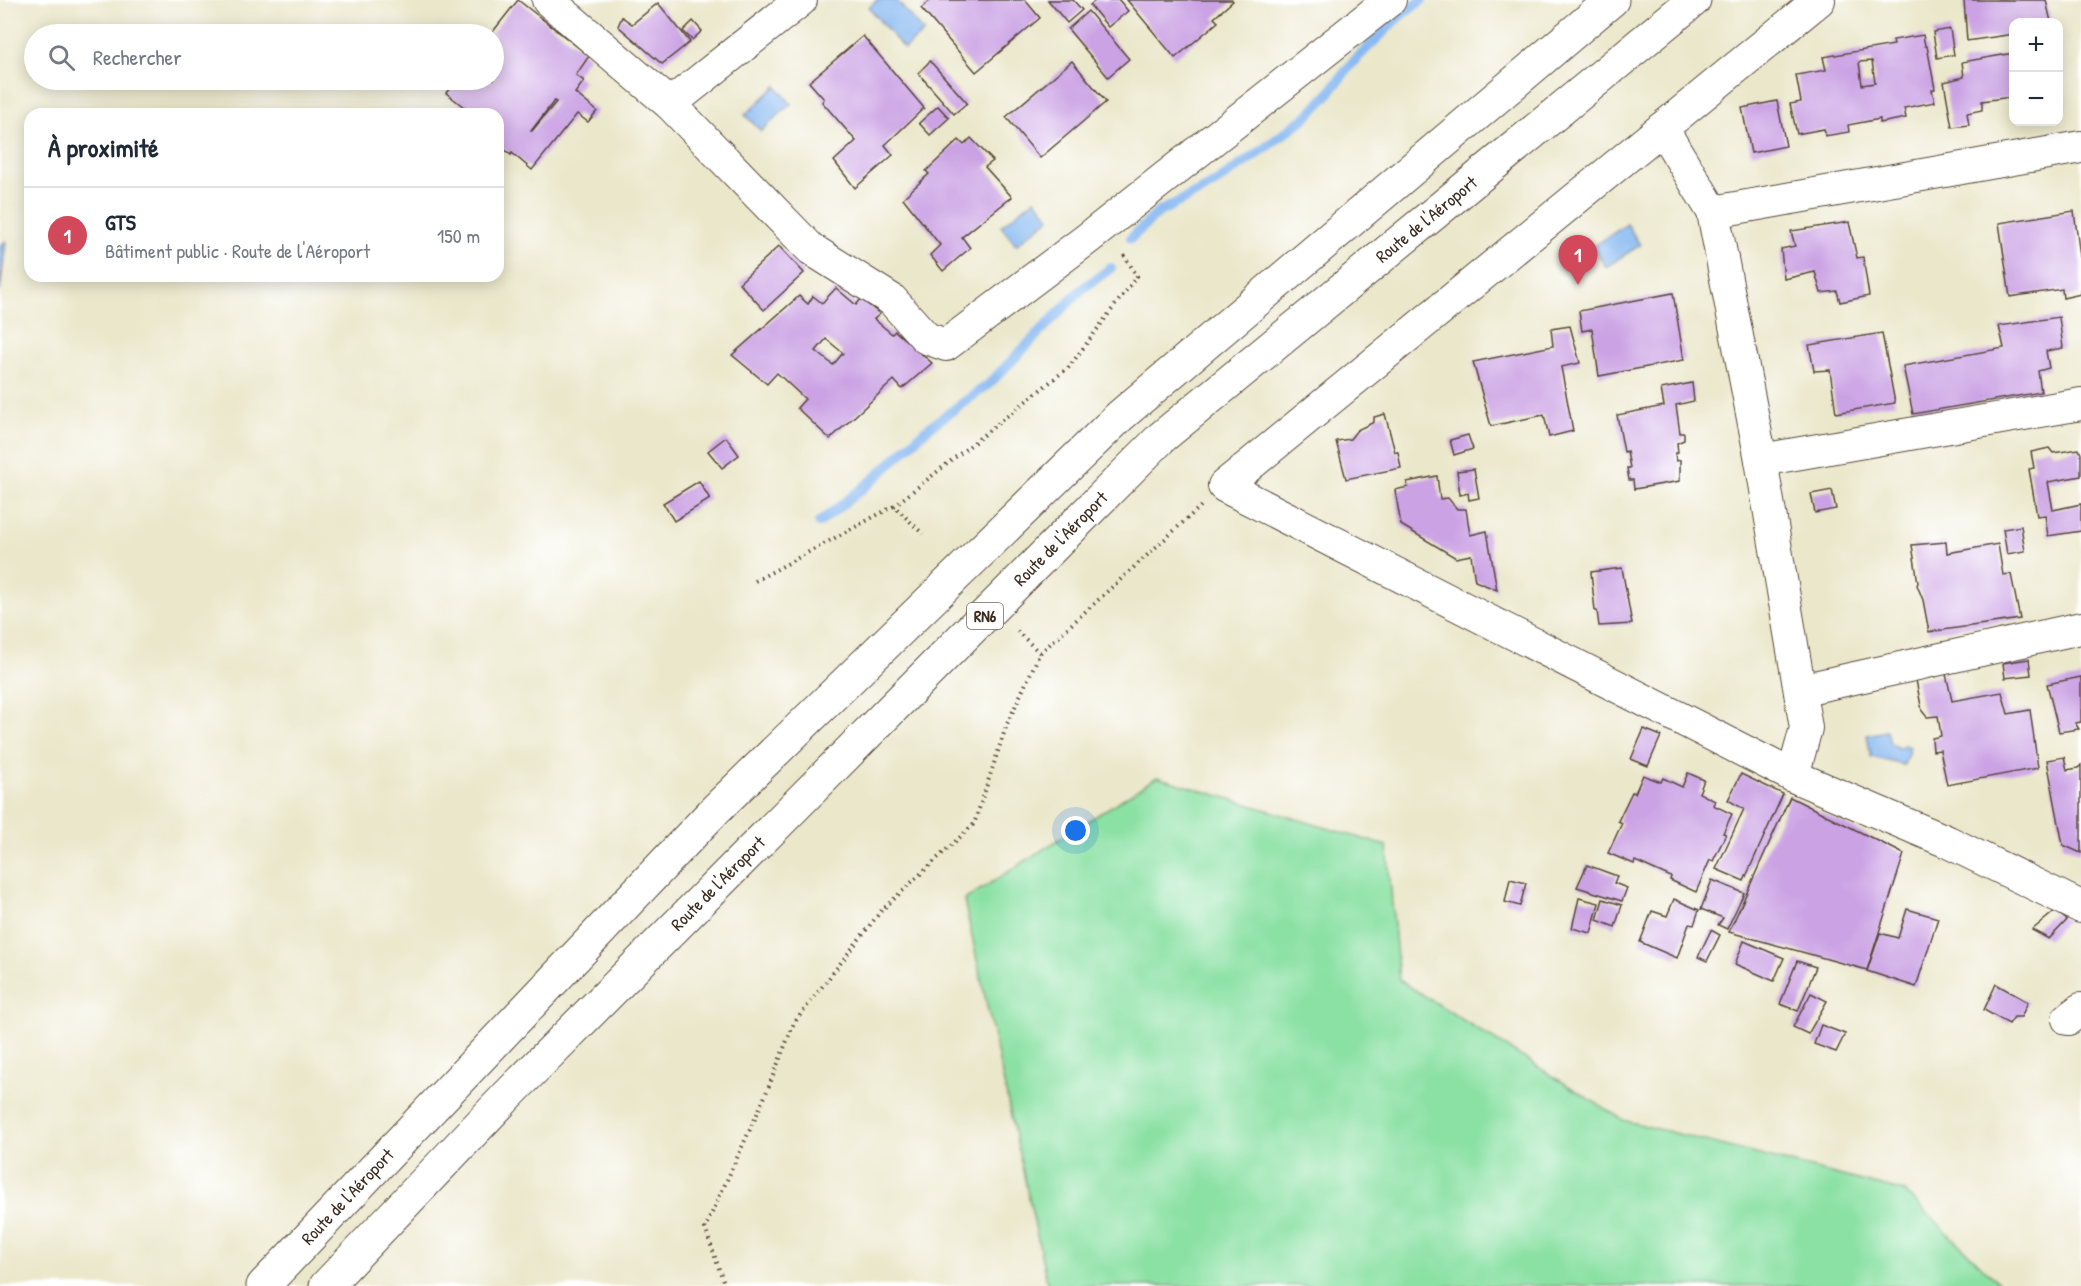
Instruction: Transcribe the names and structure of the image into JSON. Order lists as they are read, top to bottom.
{
  "streets": {
    "highway": ["Route de l'Aéroport", "RN6"]
  },
  "page": {
    "map_buttons": ["+", "−"],
    "search": "Rechercher",
    "heading": "À proximité",
    "list": [
      {
        "mark": "1",
        "name": "GTS",
        "note": "Bâtiment public · Route de l'Aéroport",
        "value": "150 m"
      }
    ],
    "pins": "1"
  }
}
